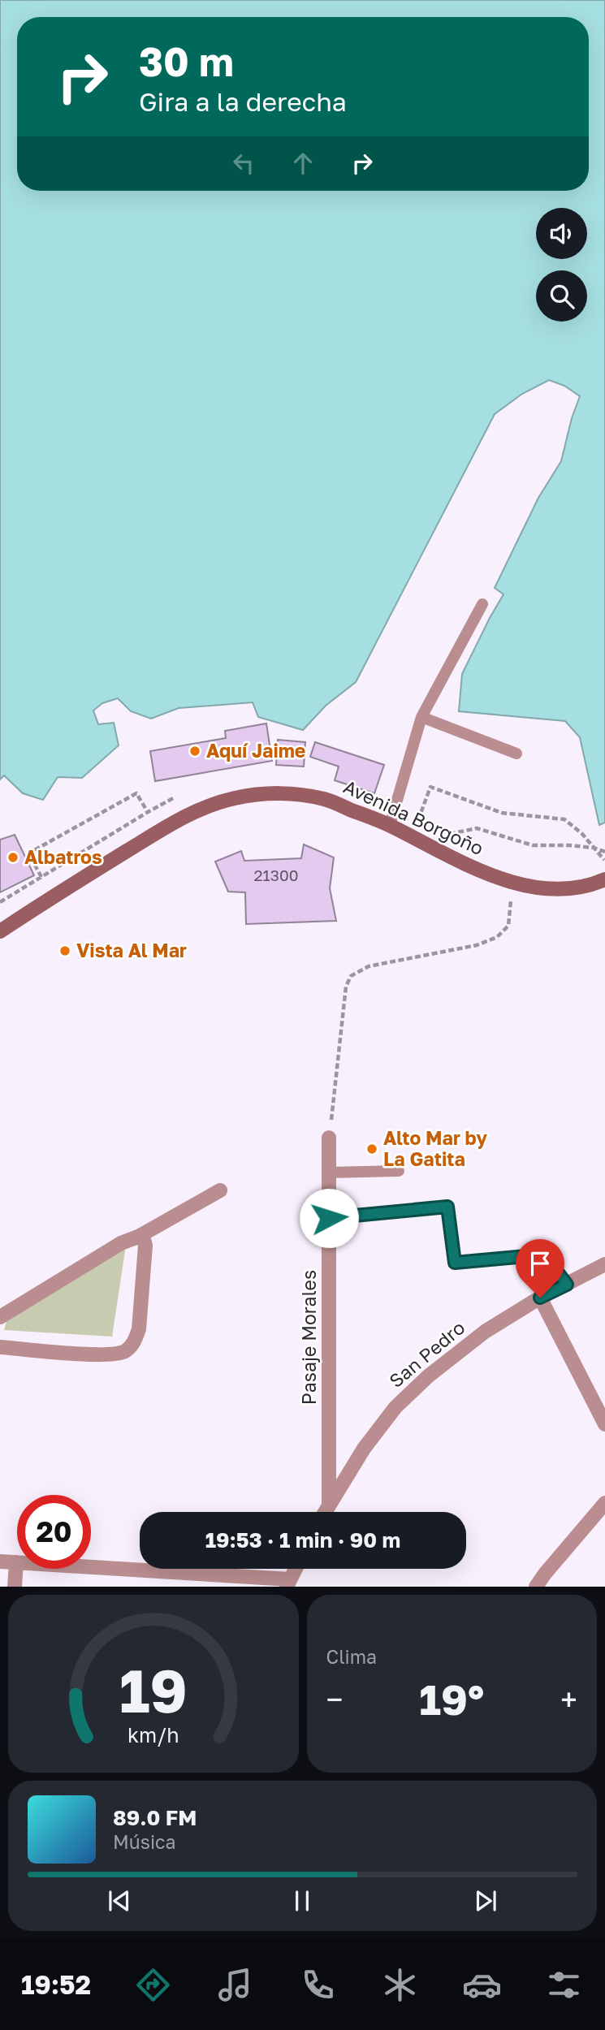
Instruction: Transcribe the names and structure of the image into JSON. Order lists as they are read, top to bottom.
{
  "streets": {
    "main road": ["Avenida Borgoño"],
    "street": ["Pasaje Morales", "San Pedro"]
  },
  "crossings": [
    ["Pasaje Morales", "San Pedro"]
  ],
  "places": [
    "Aquí Jaime",
    "Albatros",
    "Vista Al Mar",
    "Alto Mar by La Gatita"
  ],
  "house_numbers": ["21300"],
  "page": {
    "turn": ["30 m", "Gira a la derecha"],
    "limit": "20",
    "trip": "19:53 · 1 min · 90 m",
    "tile": "Clima",
    "heat": ["−", "19°", "+"],
    "song": ["89.0 FM", "Música"],
    "tabs": "19:52",
    "gauge": ["19", "km/h"]
  }
}
